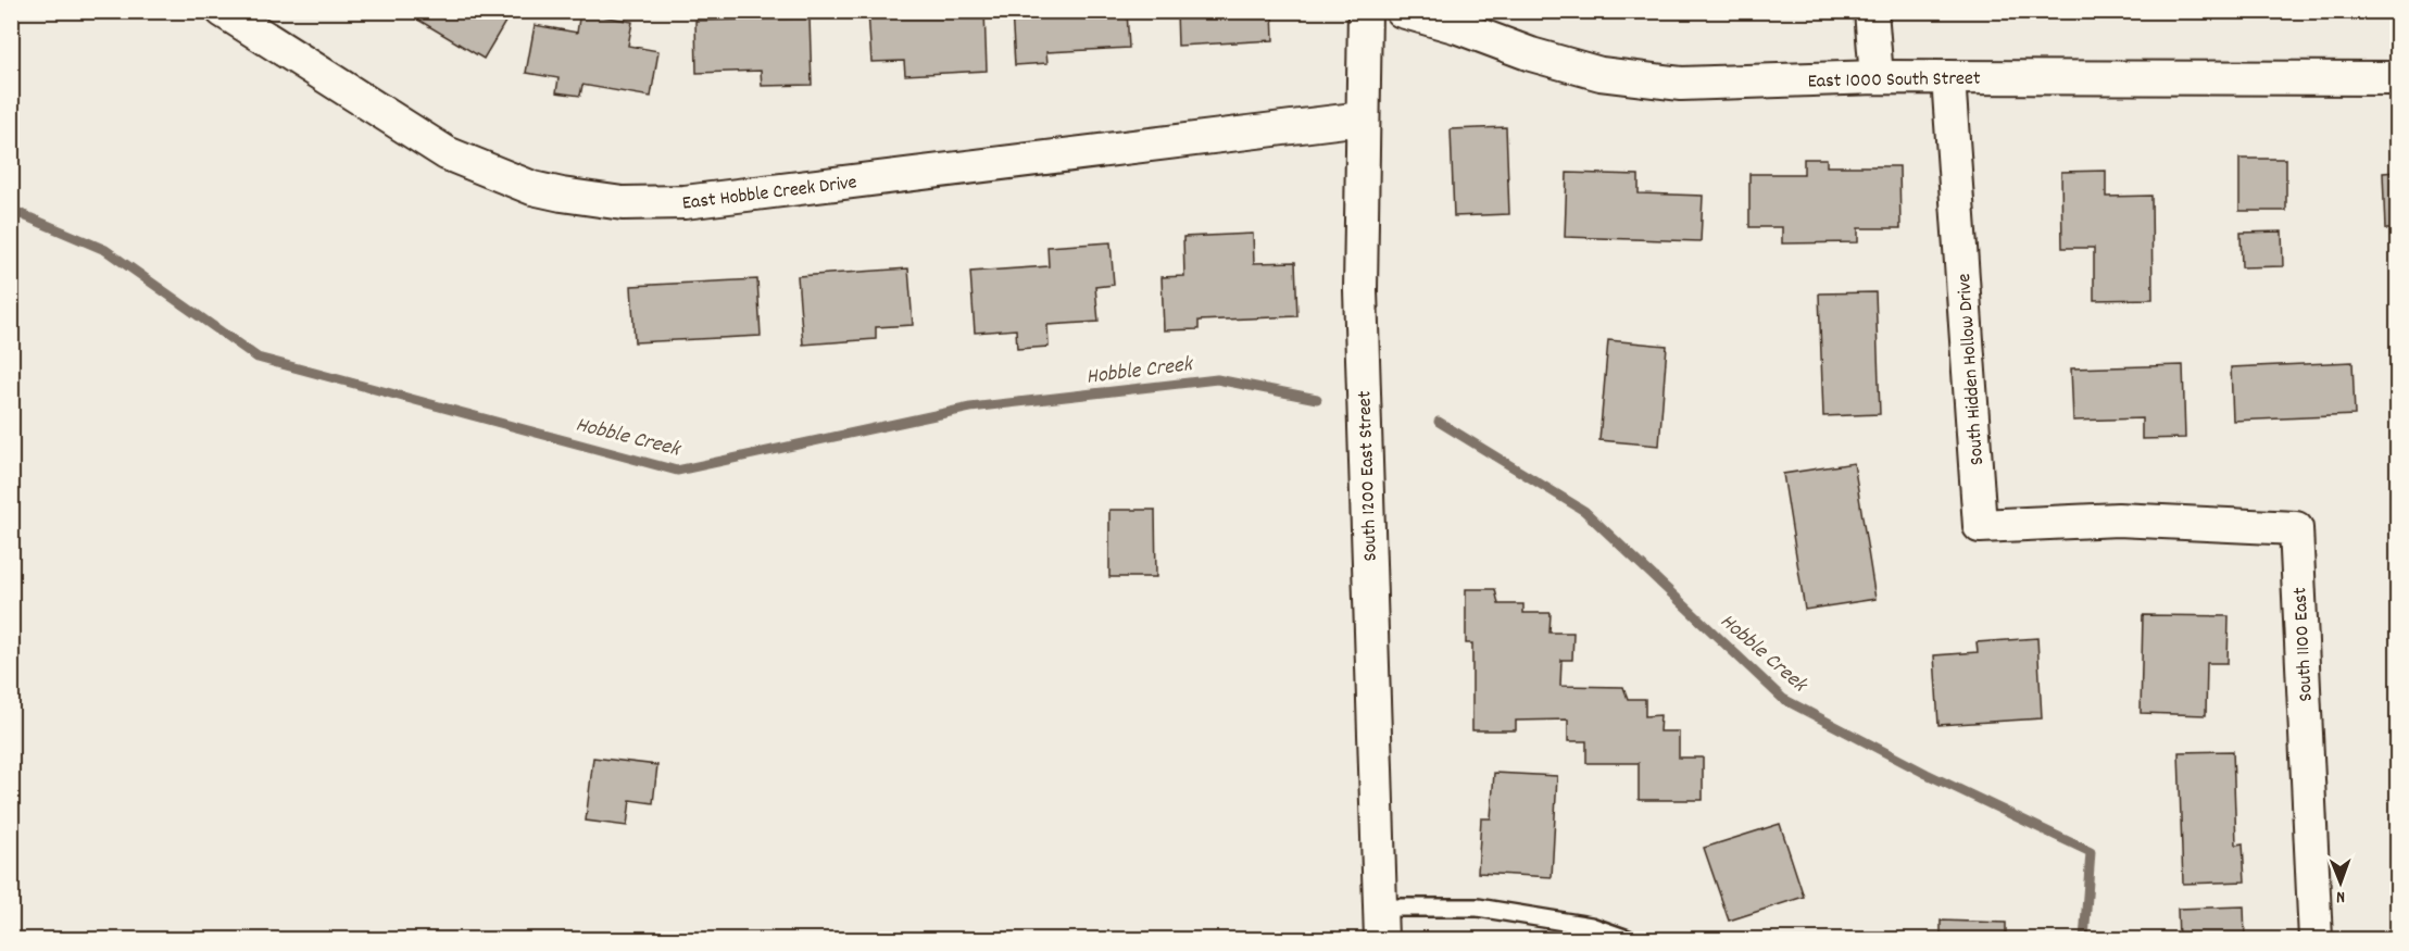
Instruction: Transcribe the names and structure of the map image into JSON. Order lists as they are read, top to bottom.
{
  "streets": {
    "street": [
      "East 1000 South Street",
      "East Hobble Creek Drive",
      "South Hidden Hollow Drive",
      "South 1200 East Street",
      "South 1100 East"
    ]
  },
  "crossings": [
    ["East 1000 South Street", "South Hidden Hollow Drive"],
    ["East Hobble Creek Drive", "South 1200 East Street"],
    ["South Hidden Hollow Drive", "South 1100 East"]
  ],
  "water": ["Hobble Creek"],
  "north": "bottom"
}
